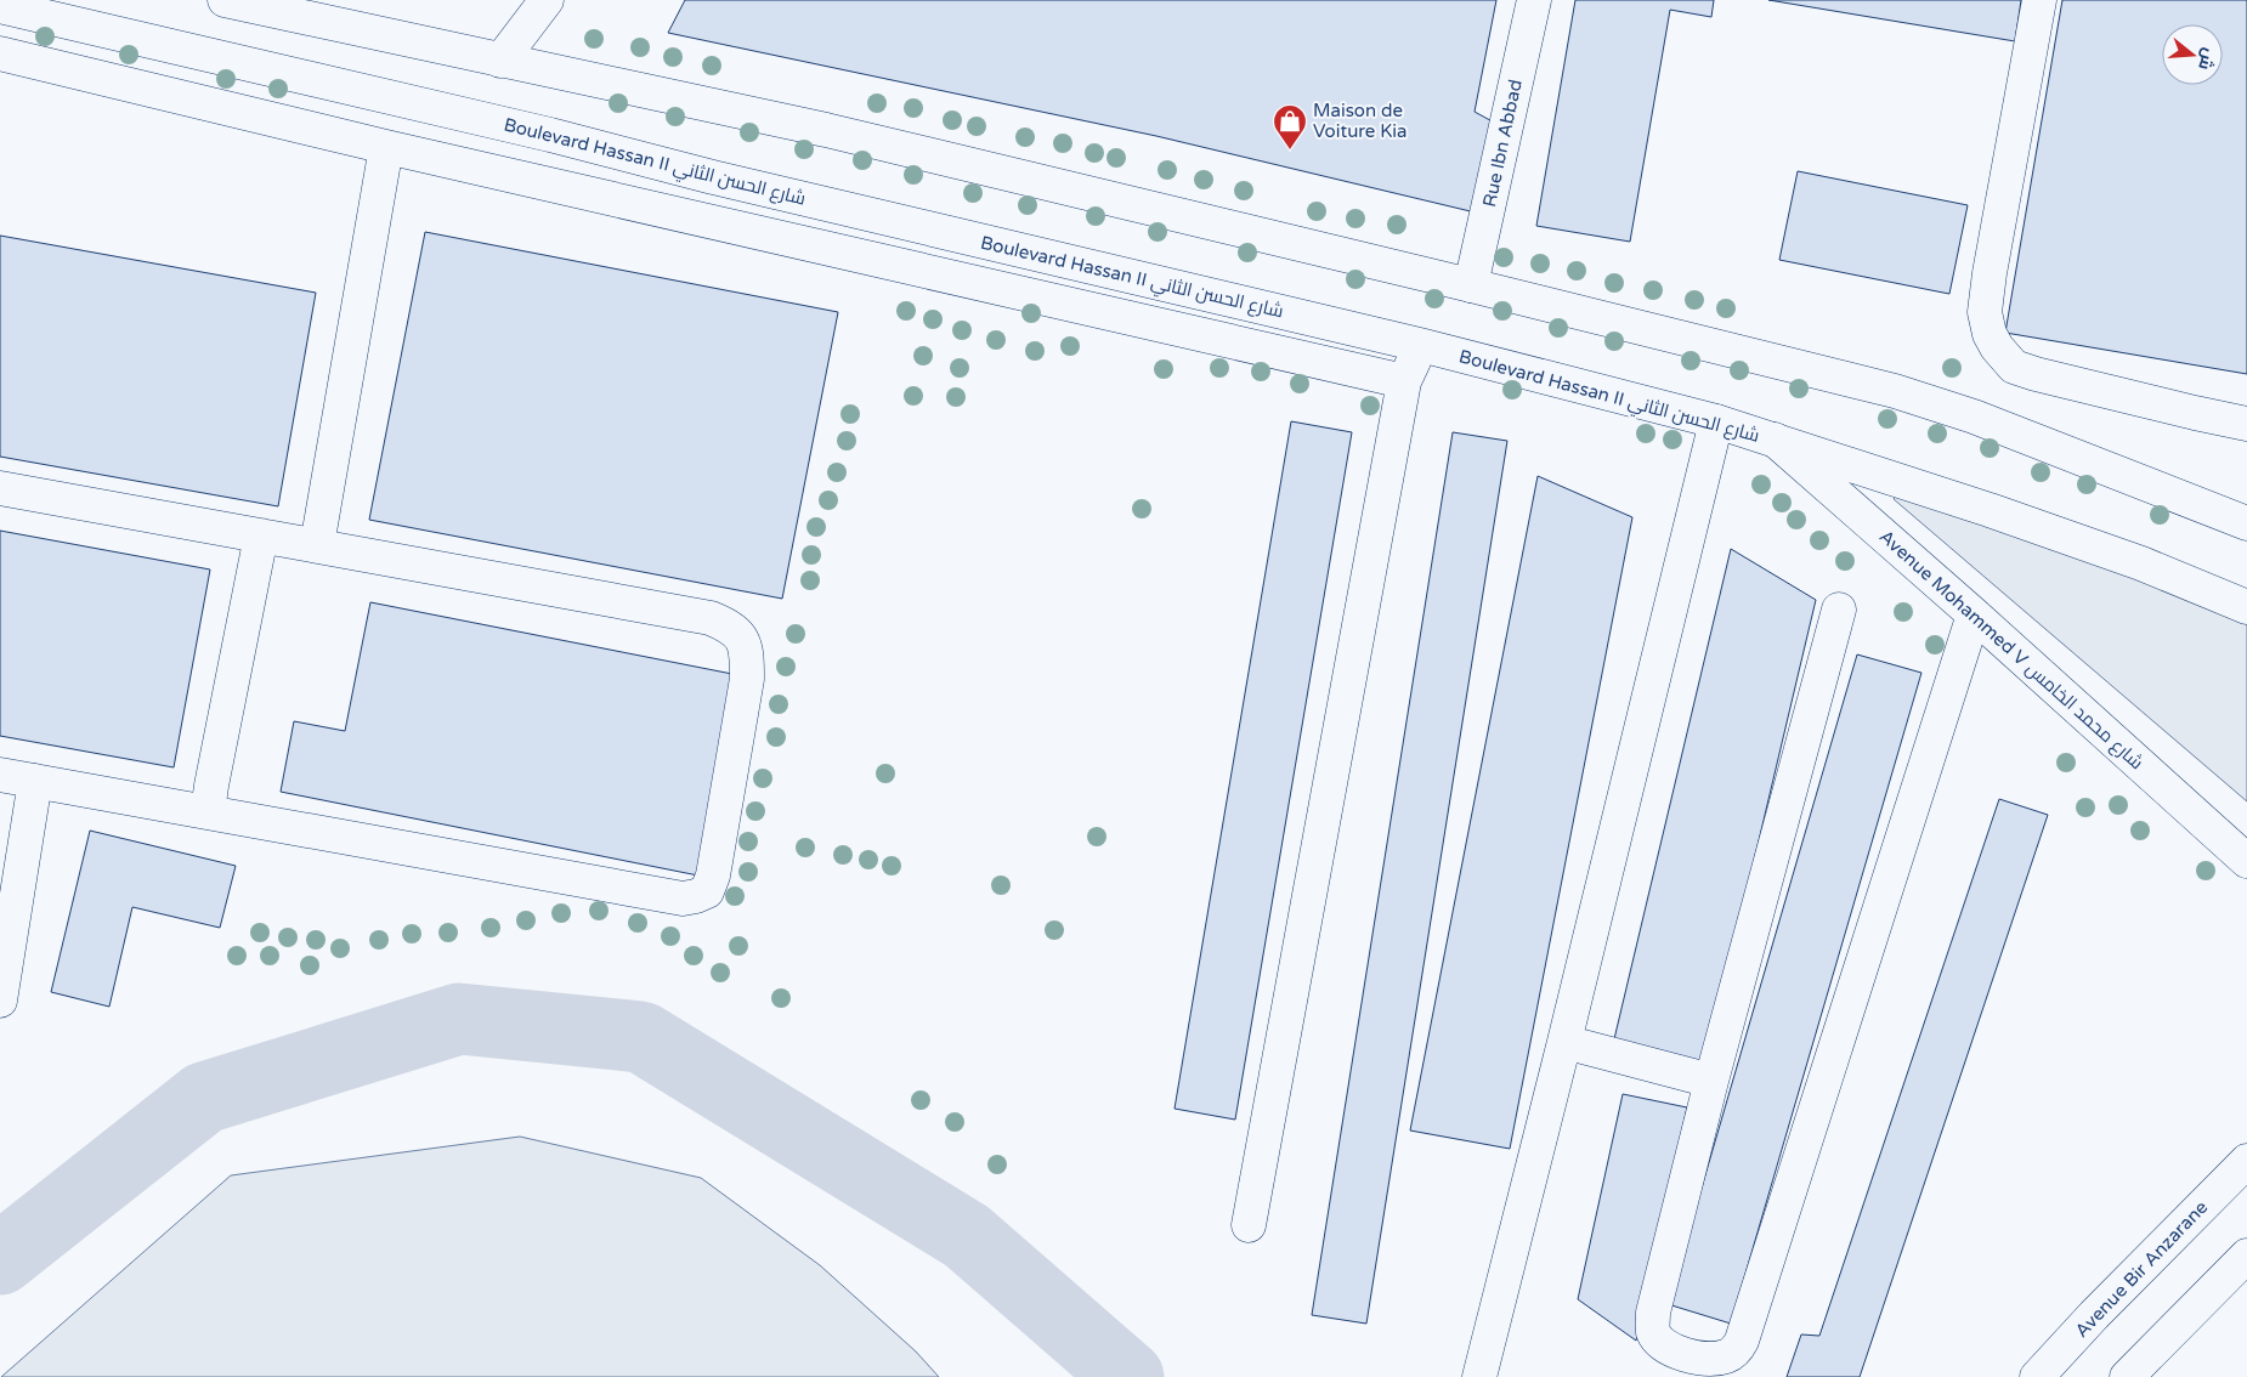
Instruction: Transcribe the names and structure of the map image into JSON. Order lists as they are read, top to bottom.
{
  "streets": {
    "street": [
      "Rue Ibn Abbad",
      "Boulevard Hassan II شارع الحسن الثاني",
      "Avenue Mohammed V شارع محمد الخامس",
      "Avenue Bir Anzarane"
    ]
  },
  "crossings": [
    ["Boulevard Hassan II شارع الحسن الثاني", "Avenue Mohammed V شارع محمد الخامس"]
  ],
  "places": {
    "shop": ["Maison de Voiture Kia"]
  },
  "north": "right"
}
